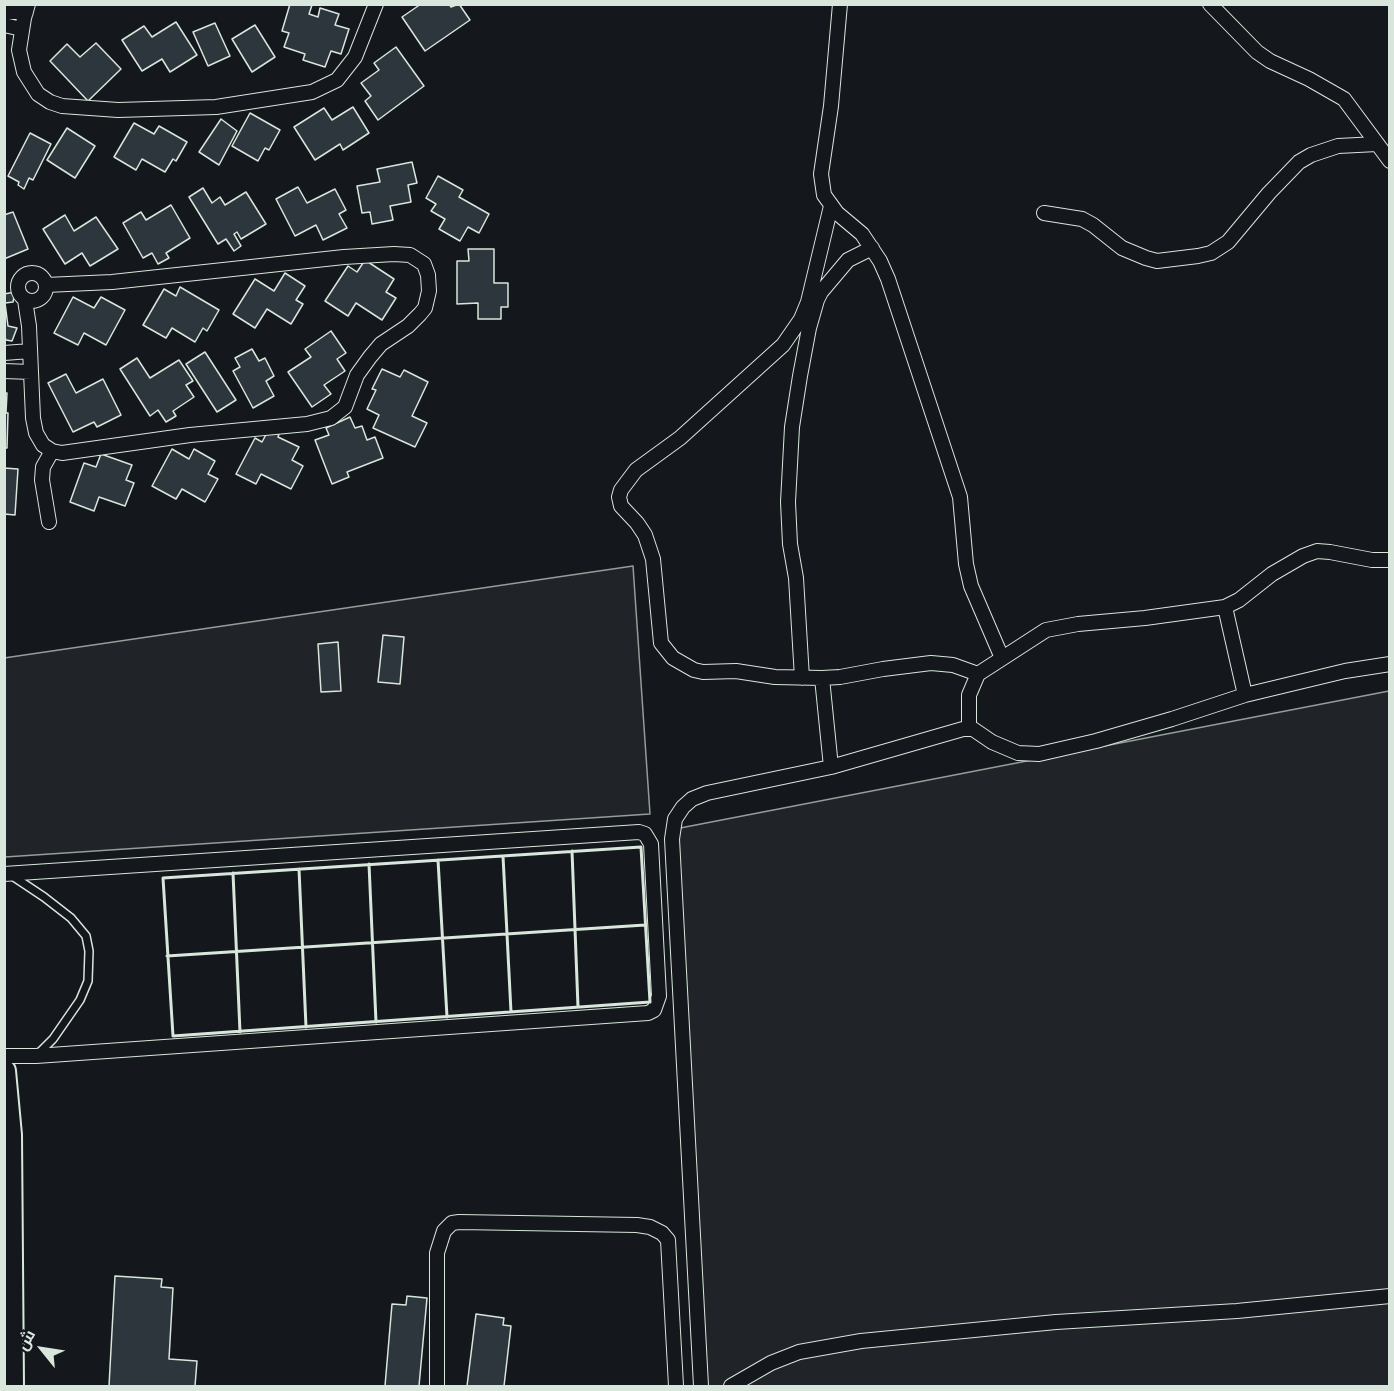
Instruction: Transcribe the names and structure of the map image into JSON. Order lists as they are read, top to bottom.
{
  "north": "top left"
}
